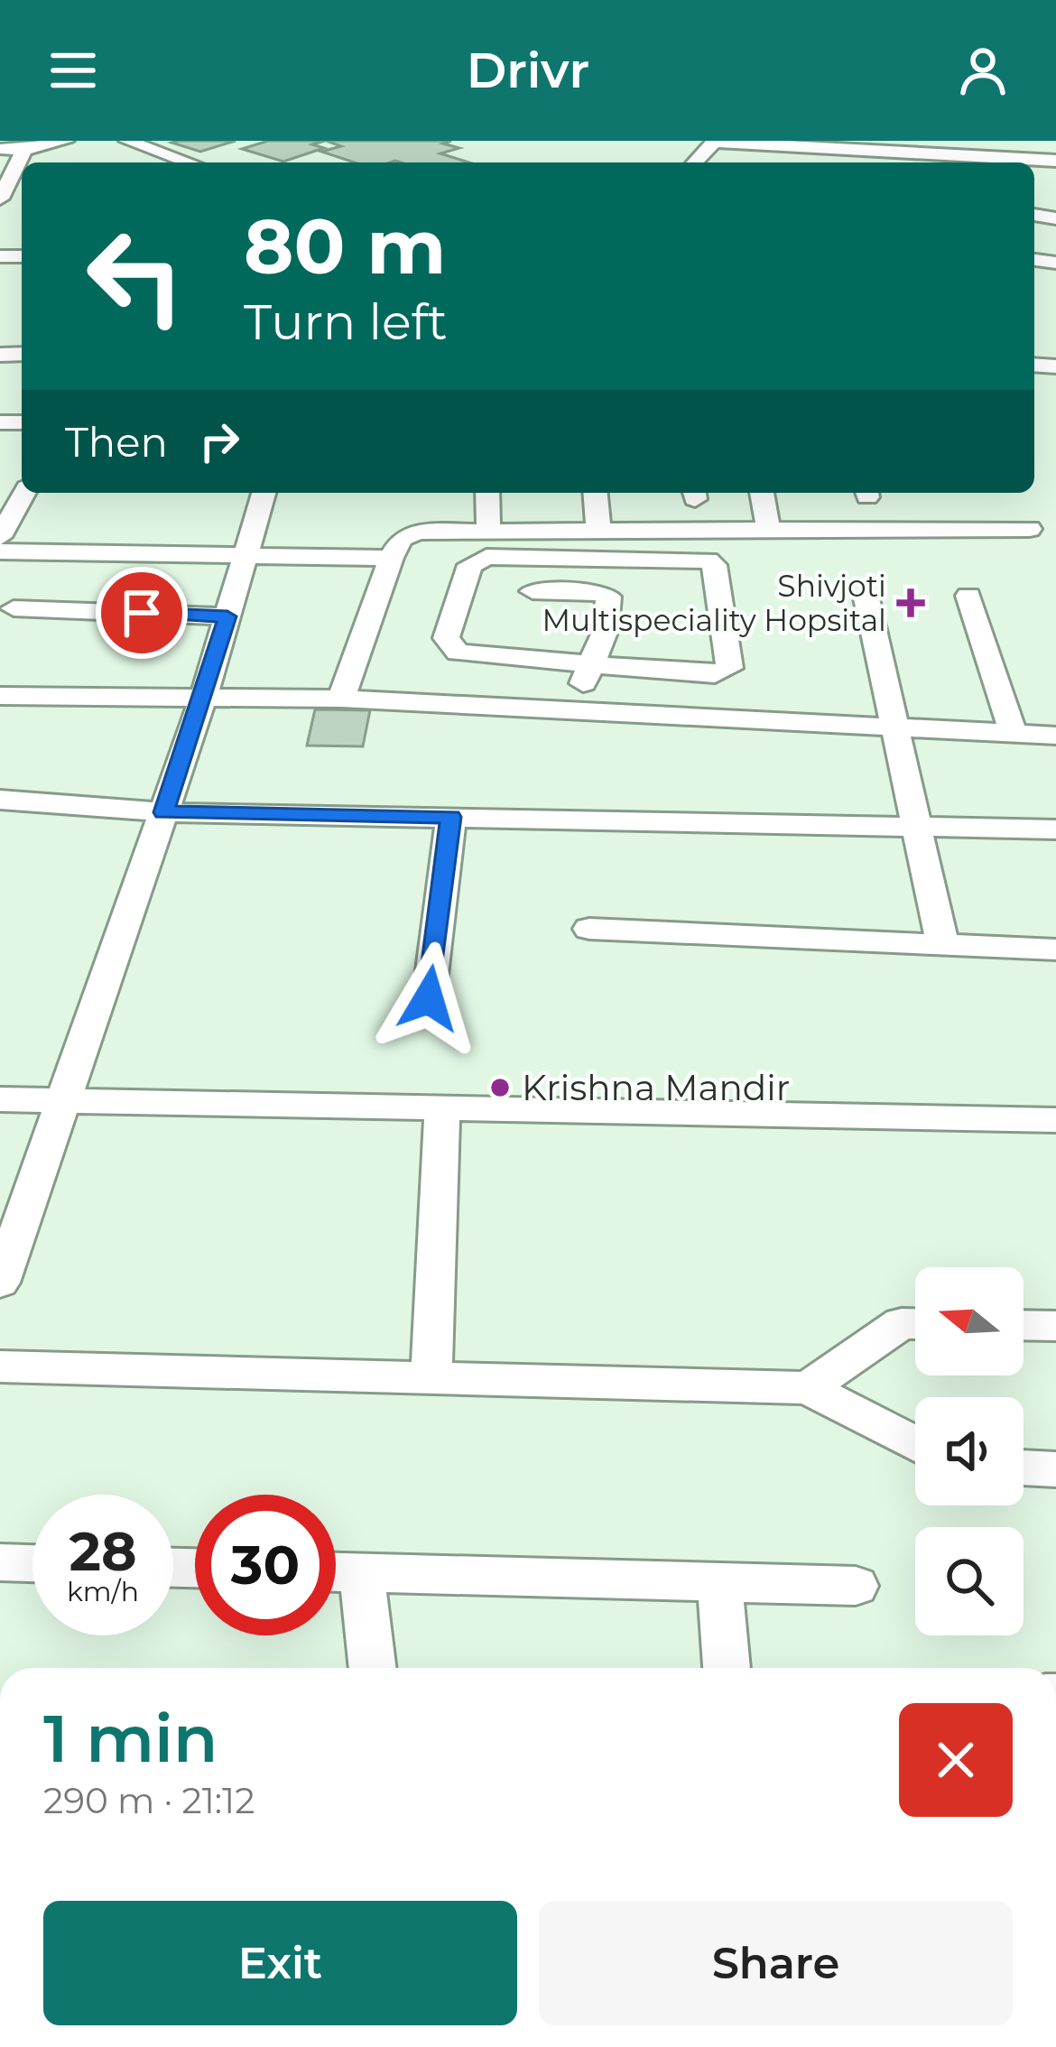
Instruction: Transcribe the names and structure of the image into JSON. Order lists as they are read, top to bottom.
{
  "places": {
    "health": ["Shivjoti Multispeciality Hopsital"],
    "other": ["Krishna Mandir"]
  },
  "north": "left",
  "page": {
    "header": "Drivr",
    "turn": ["80 m", "Turn left"],
    "then": "Then",
    "speed": "28 km/h",
    "limit": "30",
    "heading": ["1 min", "290 m · 21:12"],
    "buttons": ["Exit", "Share"]
  }
}
